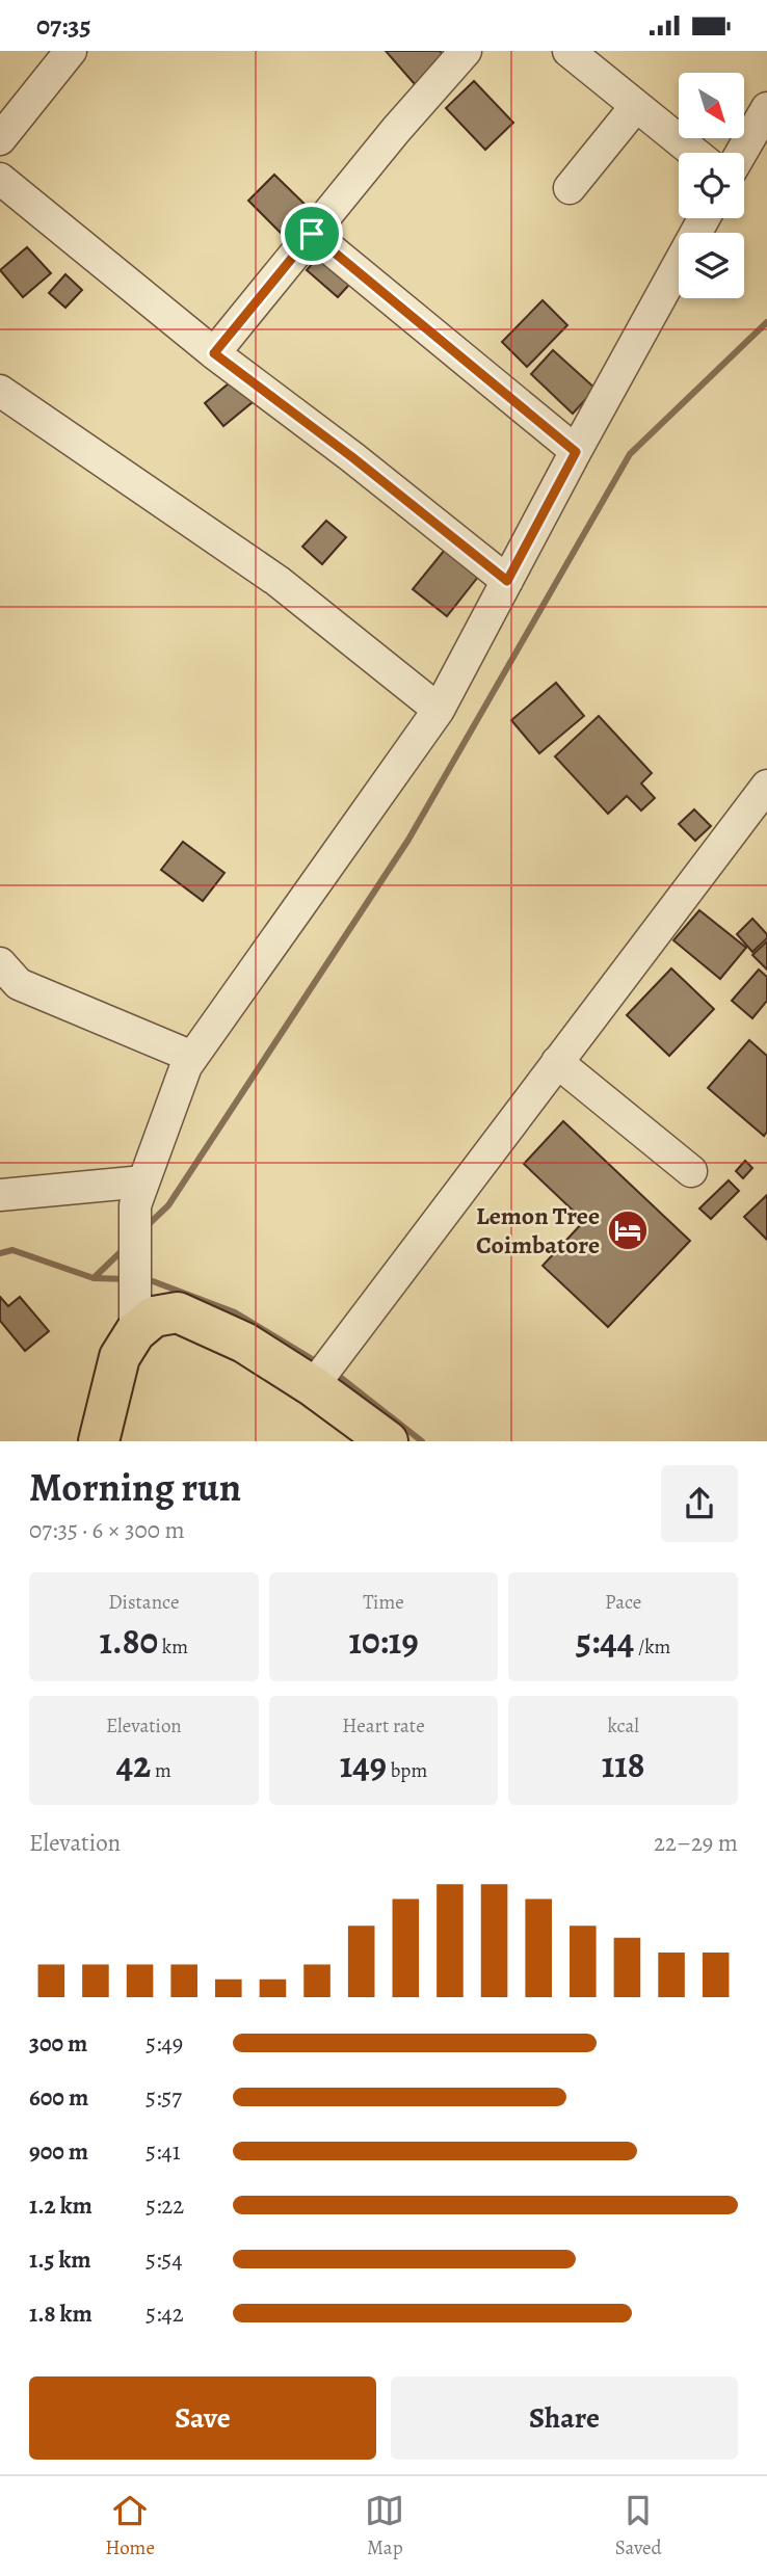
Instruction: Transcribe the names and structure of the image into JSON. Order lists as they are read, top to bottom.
{
  "places": {
    "hotel": ["Lemon Tree Coimbatore"]
  },
  "north": "bottom right",
  "page": {
    "status": "07:35",
    "heading": ["Morning run", "07:35 · 6 × 300 m"],
    "stats": [
      ["Distance", "1.80 km"],
      ["Time", "10:19"],
      ["Pace", "5:44 /km"],
      ["Elevation", "42 m"],
      ["Heart rate", "149 bpm"],
      ["kcal", "118"]
    ],
    "chart": ["Elevation", "22–29 m"],
    "list": [
      {
        "name": "300 m",
        "note": "5:49"
      },
      {
        "name": "600 m",
        "note": "5:57"
      },
      {
        "name": "900 m",
        "note": "5:41"
      },
      {
        "name": "1.2 km",
        "note": "5:22"
      },
      {
        "name": "1.5 km",
        "note": "5:54"
      },
      {
        "name": "1.8 km",
        "note": "5:42"
      }
    ],
    "buttons": ["Save", "Share"],
    "tabs": ["Home", "Map", "Saved"]
  }
}
